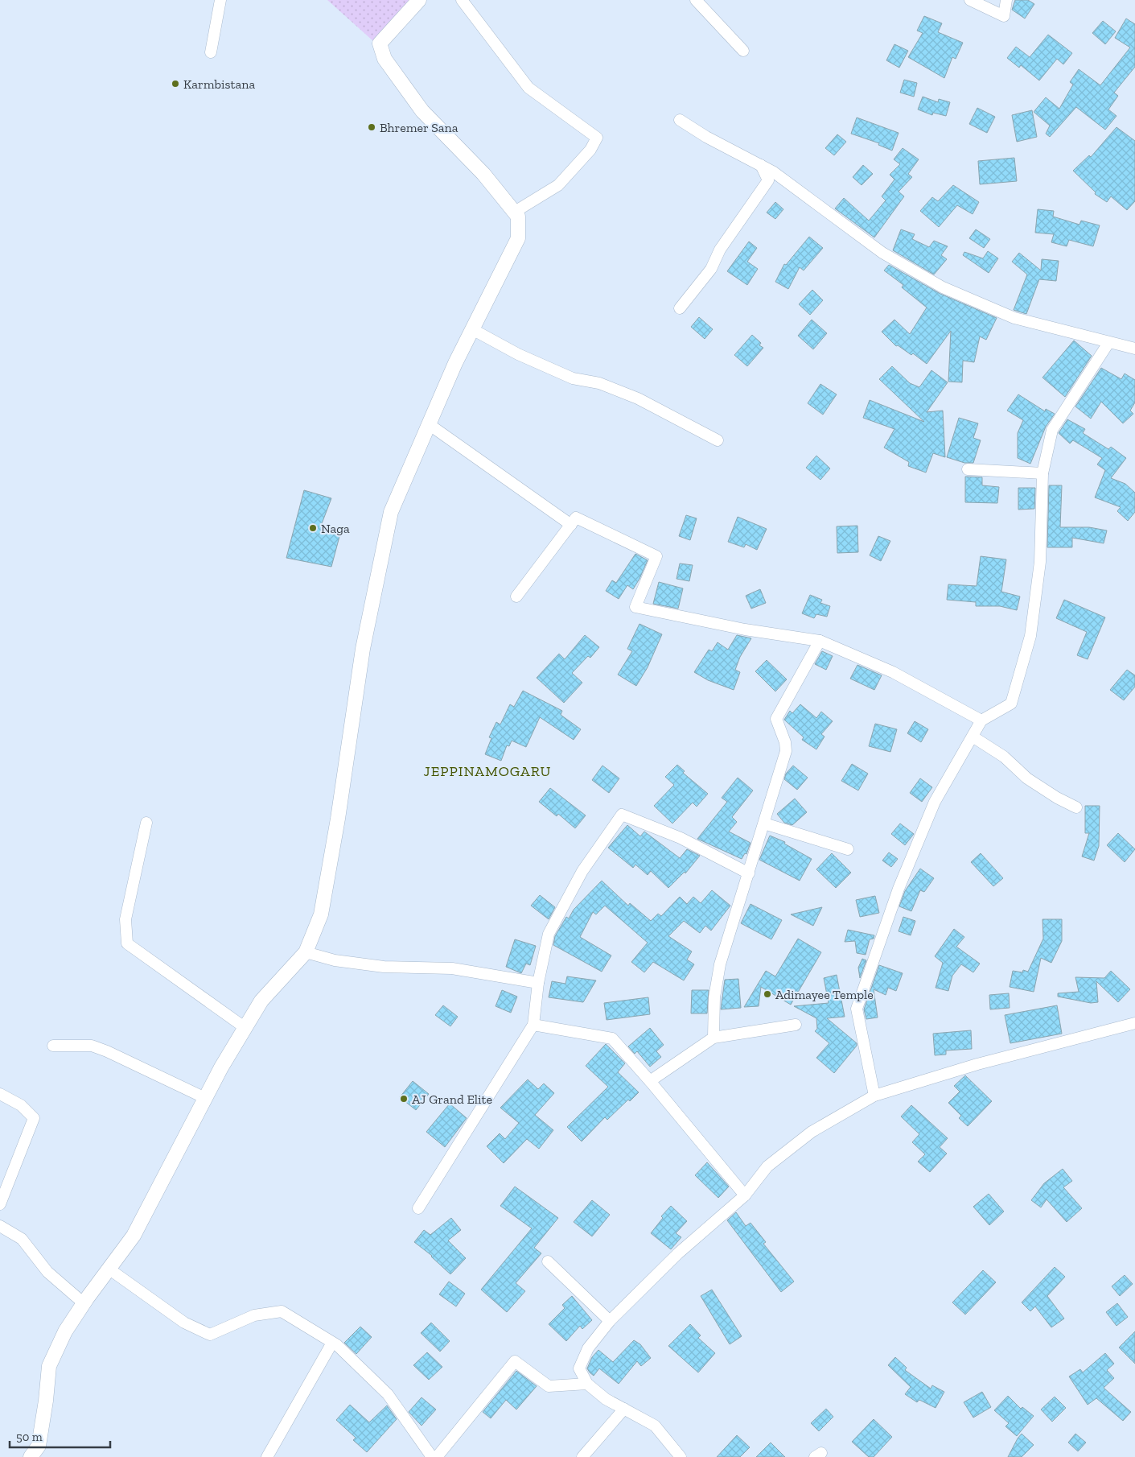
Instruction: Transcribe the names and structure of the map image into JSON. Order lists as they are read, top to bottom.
{
  "districts": ["JEPPINAMOGARU"],
  "places": [
    "Karmbistana",
    "Bhremer Sana",
    "Naga",
    "Adimayee Temple",
    "AJ Grand Elite"
  ],
  "scale_bar": "50 m"
}
